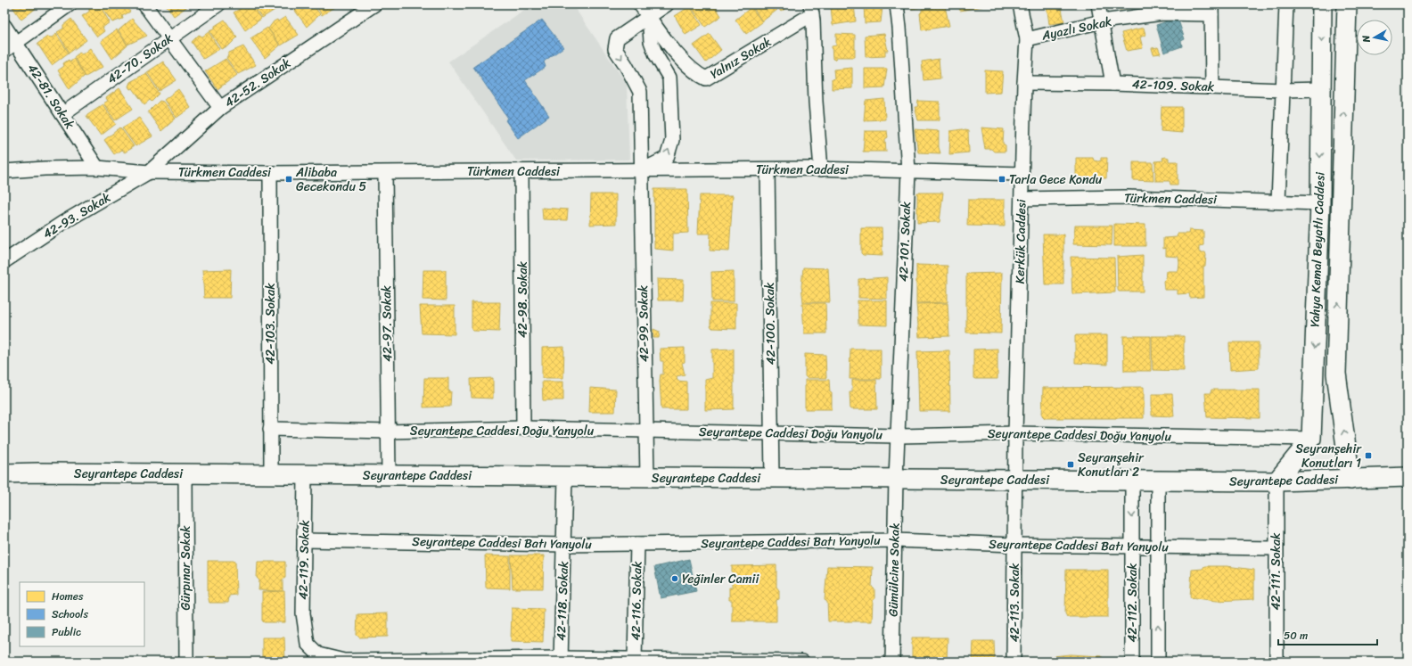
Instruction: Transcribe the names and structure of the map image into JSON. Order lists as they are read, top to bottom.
{
  "streets": {
    "street": [
      "Ayazlı Sokak",
      "Yalnız Sokak",
      "42-70. Sokak",
      "42-52. Sokak",
      "42-109. Sokak",
      "42-81. Sokak",
      "Türkmen Caddesi",
      "42-93. Sokak",
      "42-101. Sokak",
      "Kerkük Caddesi",
      "Yahya Kemal Beyatlı Caddesi",
      "42-98. Sokak",
      "42-103. Sokak",
      "42-97. Sokak",
      "42-99. Sokak",
      "42-100. Sokak",
      "Seyrantepe Caddesi Doğu Yanyolu",
      "Seyrantepe Caddesi",
      "Seyrantepe Caddesi Batı Yanyolu",
      "42-119. Sokak",
      "Gürpınar Sokak",
      "Gümülcine Sokak",
      "42-111. Sokak",
      "42-118. Sokak",
      "42-116. Sokak",
      "42-113. Sokak",
      "42-112. Sokak"
    ]
  },
  "crossings": [
    ["Ayazlı Sokak", "Kerkük Caddesi"],
    ["Yalnız Sokak", "42-99. Sokak"],
    ["42-70. Sokak", "42-81. Sokak"],
    ["42-52. Sokak", "Türkmen Caddesi"],
    ["42-52. Sokak", "42-93. Sokak"],
    ["42-109. Sokak", "Kerkük Caddesi"],
    ["42-109. Sokak", "Yahya Kemal Beyatlı Caddesi"],
    ["42-81. Sokak", "Türkmen Caddesi"],
    ["Türkmen Caddesi", "42-93. Sokak"],
    ["Türkmen Caddesi", "42-101. Sokak"],
    ["Türkmen Caddesi", "Kerkük Caddesi"],
    ["Türkmen Caddesi", "Yahya Kemal Beyatlı Caddesi"],
    ["Türkmen Caddesi", "42-98. Sokak"],
    ["Türkmen Caddesi", "42-103. Sokak"],
    ["Türkmen Caddesi", "42-97. Sokak"],
    ["Türkmen Caddesi", "42-99. Sokak"],
    ["Türkmen Caddesi", "42-100. Sokak"],
    ["42-101. Sokak", "Seyrantepe Caddesi Doğu Yanyolu"],
    ["42-101. Sokak", "Seyrantepe Caddesi"],
    ["42-101. Sokak", "Gümülcine Sokak"],
    ["Kerkük Caddesi", "Seyrantepe Caddesi Doğu Yanyolu"],
    ["Kerkük Caddesi", "Seyrantepe Caddesi"],
    ["Kerkük Caddesi", "42-113. Sokak"],
    ["Yahya Kemal Beyatlı Caddesi", "Seyrantepe Caddesi Doğu Yanyolu"],
    ["Yahya Kemal Beyatlı Caddesi", "Seyrantepe Caddesi"],
    ["42-98. Sokak", "Seyrantepe Caddesi Doğu Yanyolu"],
    ["42-103. Sokak", "Seyrantepe Caddesi Doğu Yanyolu"],
    ["42-103. Sokak", "Seyrantepe Caddesi"],
    ["42-97. Sokak", "Seyrantepe Caddesi Doğu Yanyolu"],
    ["42-97. Sokak", "Seyrantepe Caddesi"],
    ["42-99. Sokak", "Seyrantepe Caddesi Doğu Yanyolu"],
    ["42-99. Sokak", "Seyrantepe Caddesi"],
    ["42-100. Sokak", "Seyrantepe Caddesi Doğu Yanyolu"],
    ["42-100. Sokak", "Seyrantepe Caddesi"],
    ["Seyrantepe Caddesi", "42-119. Sokak"],
    ["Seyrantepe Caddesi", "Gürpınar Sokak"],
    ["Seyrantepe Caddesi", "Gümülcine Sokak"],
    ["Seyrantepe Caddesi", "42-111. Sokak"],
    ["Seyrantepe Caddesi", "42-118. Sokak"],
    ["Seyrantepe Caddesi", "42-113. Sokak"],
    ["Seyrantepe Caddesi", "42-112. Sokak"],
    ["Seyrantepe Caddesi Batı Yanyolu", "42-119. Sokak"],
    ["Seyrantepe Caddesi Batı Yanyolu", "Gümülcine Sokak"],
    ["Seyrantepe Caddesi Batı Yanyolu", "42-111. Sokak"],
    ["Seyrantepe Caddesi Batı Yanyolu", "42-118. Sokak"],
    ["Seyrantepe Caddesi Batı Yanyolu", "42-116. Sokak"],
    ["Seyrantepe Caddesi Batı Yanyolu", "42-113. Sokak"],
    ["Seyrantepe Caddesi Batı Yanyolu", "42-112. Sokak"],
    ["42-119. Sokak", "42-118. Sokak"]
  ],
  "places": {
    "transit": [
      "Alibaba Gecekondu 5",
      "Tarla Gece Kondu",
      "Seyranşehir Konutları 1",
      "Seyranşehir Konutları 2"
    ],
    "other": ["Yeğinler Camii"]
  },
  "legend": ["Homes", "Schools", "Public"],
  "scale_bar": "50 m",
  "north": "left"
}
